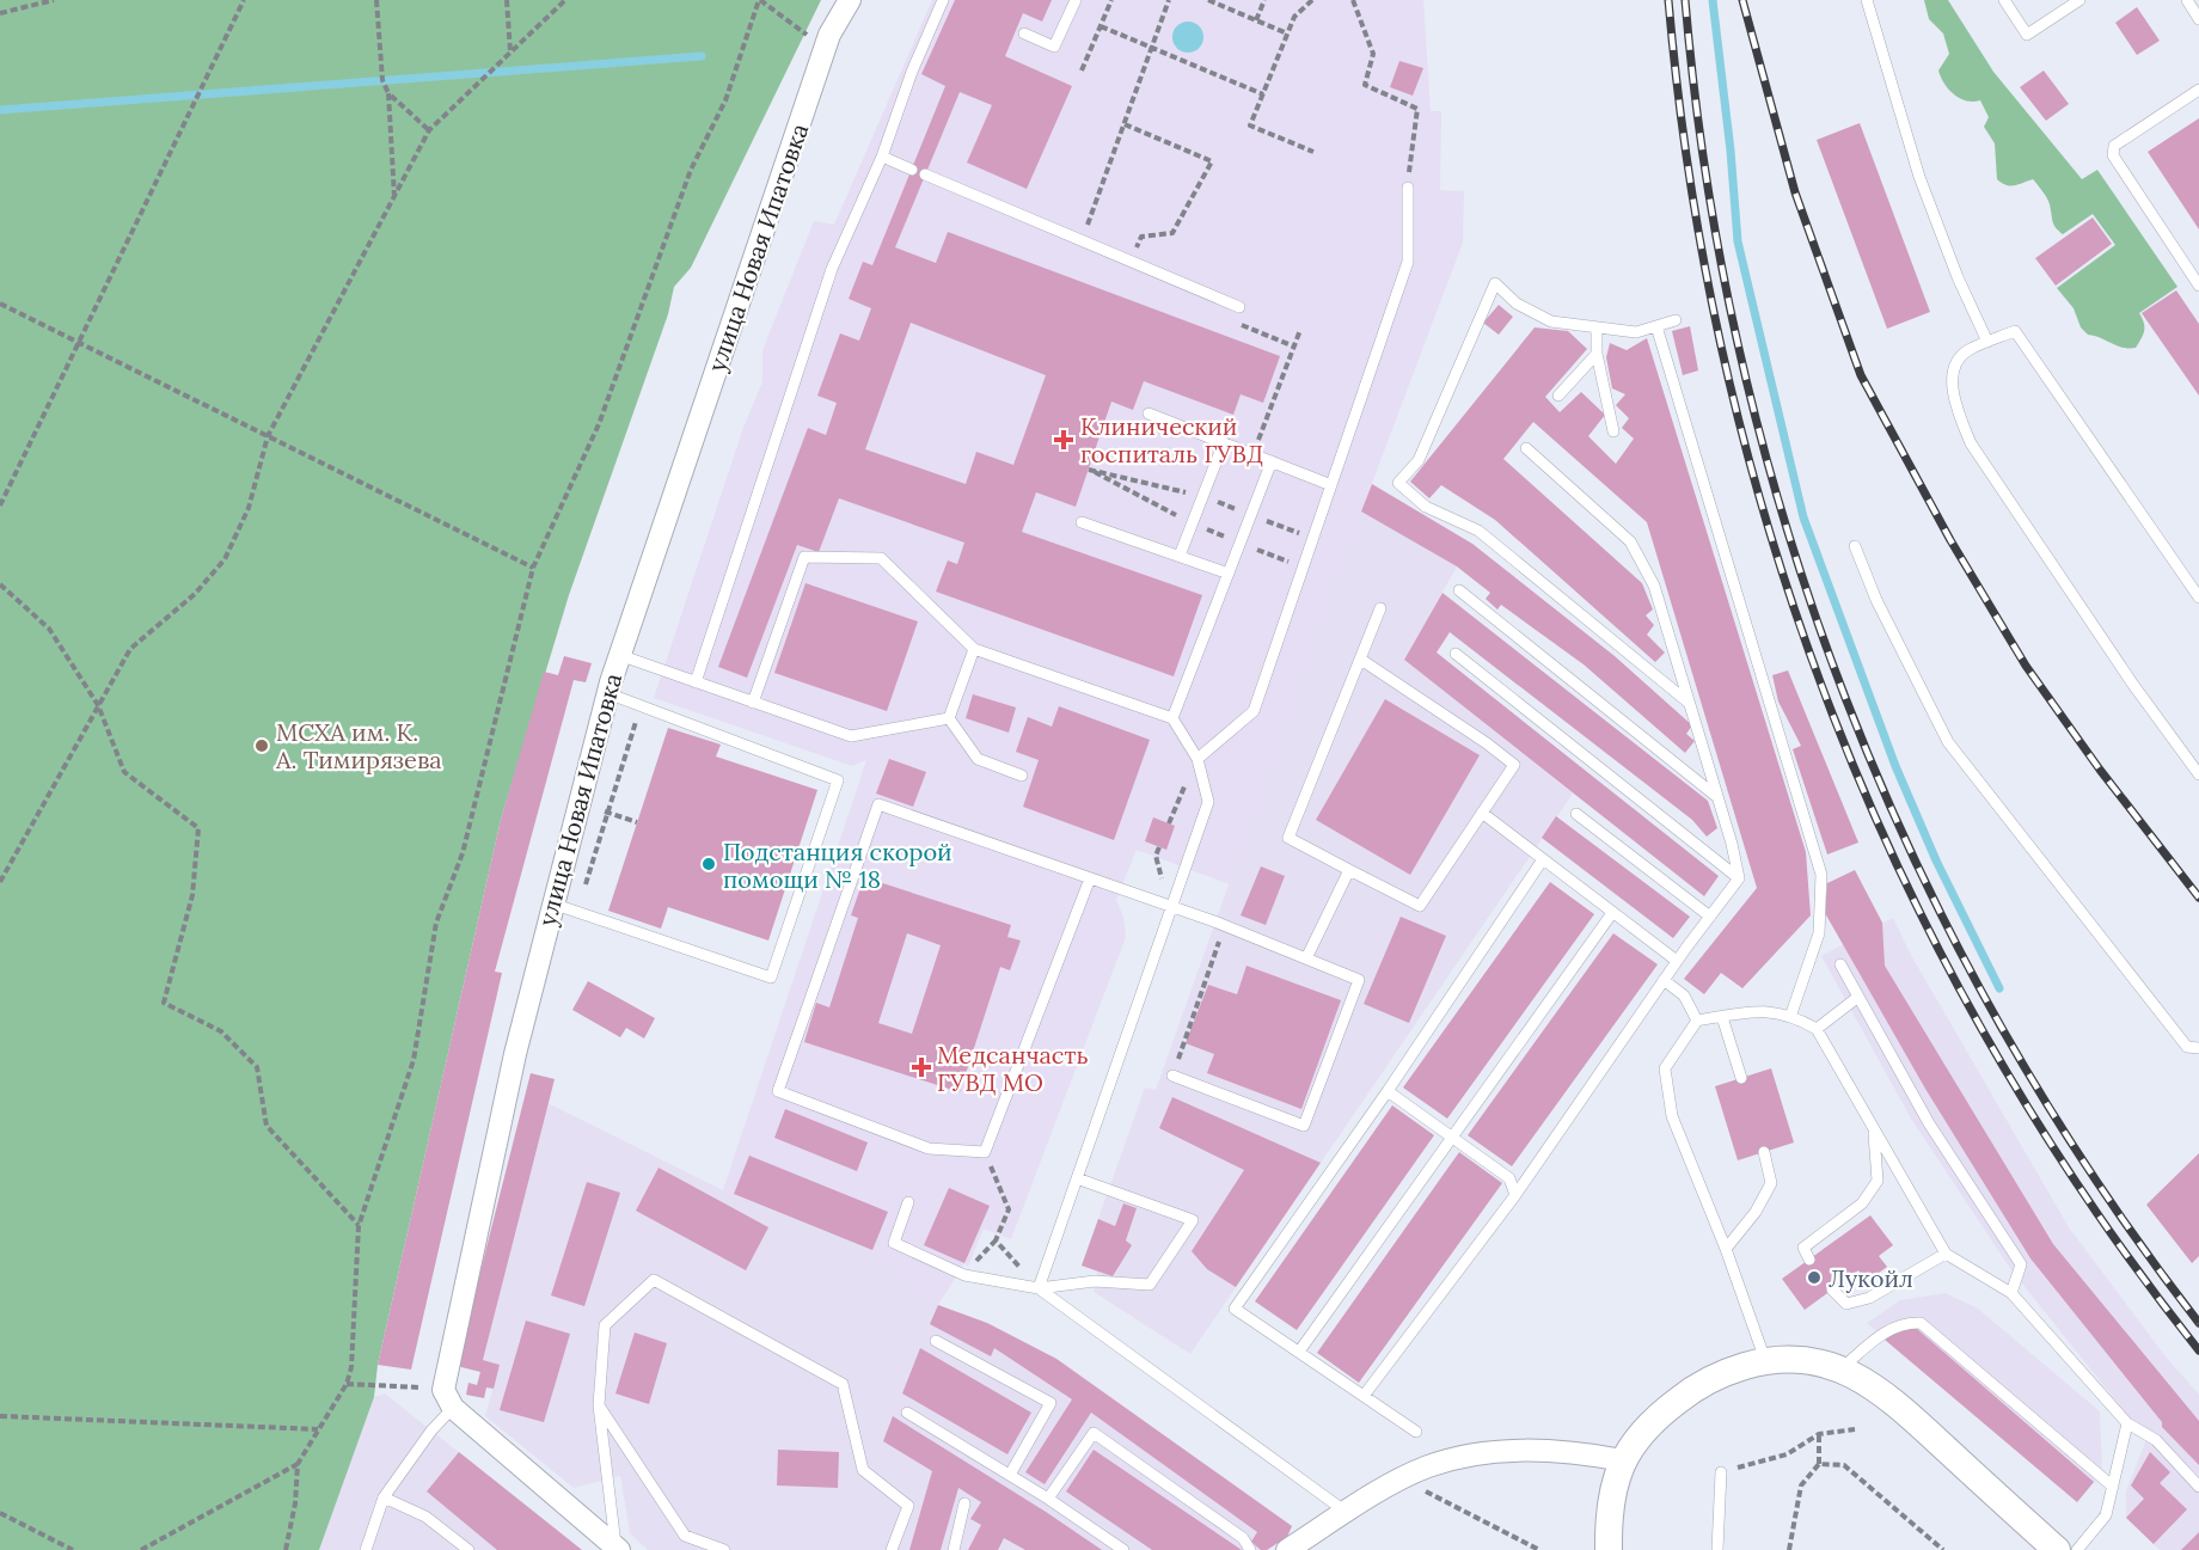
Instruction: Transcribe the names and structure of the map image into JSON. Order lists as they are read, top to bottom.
{
  "streets": {
    "street": ["улица Новая Ипатовка"]
  },
  "places": {
    "health": ["Клинический госпиталь ГУВД", "Медсанчасть ГУВД МО"],
    "other": ["МСХА им. К. А. Тимирязева", "Подстанция скорой помощи № 18", "Лукойл"]
  }
}
